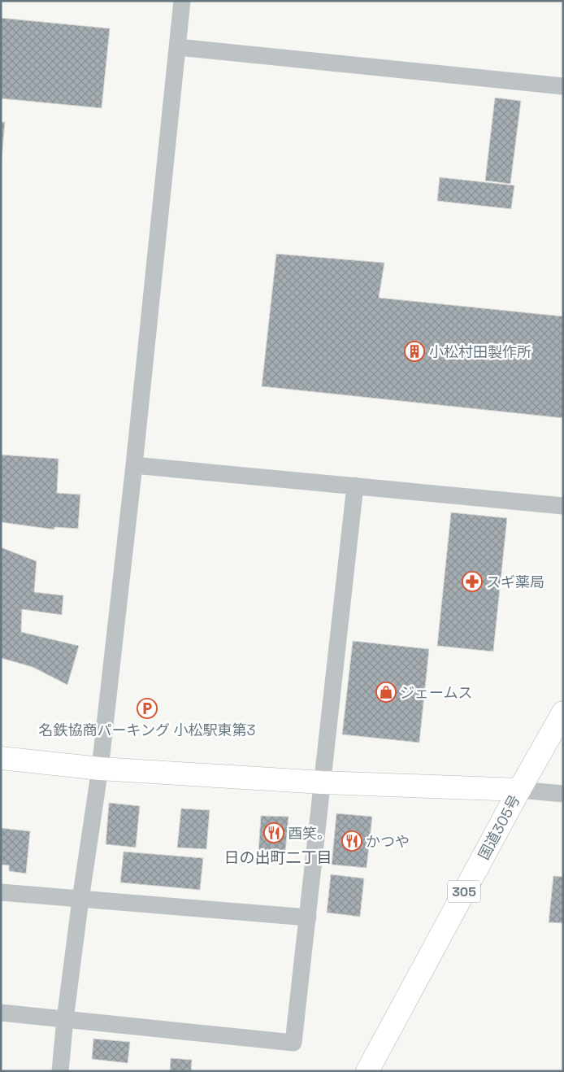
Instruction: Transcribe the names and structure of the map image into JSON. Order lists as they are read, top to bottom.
{
  "streets": {
    "main road": ["国道305号", "305"]
  },
  "districts": ["日の出町二丁目"],
  "places": {
    "building": ["小松村田製作所"],
    "pharmacy": ["スギ薬局"],
    "shop": ["ジェームス"],
    "parking": ["名鉄協商パーキング 小松駅東第3"],
    "restaurant": ["酉笑。", "かつや"]
  }
}
